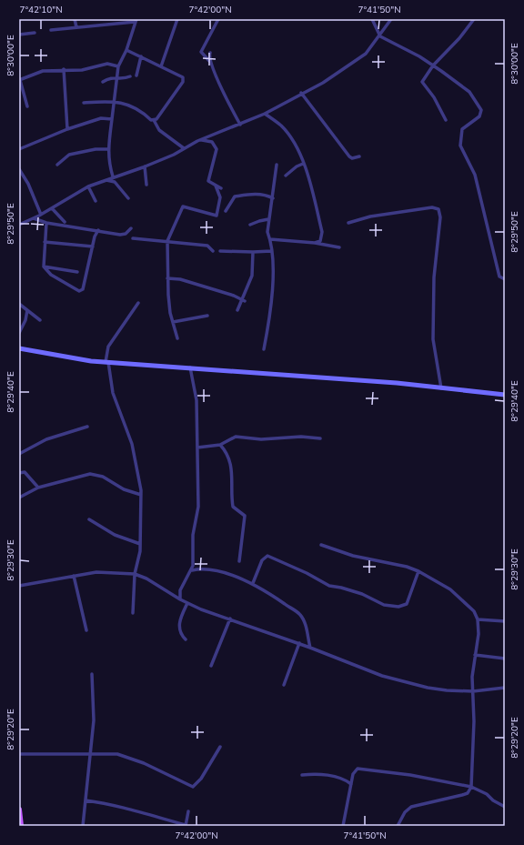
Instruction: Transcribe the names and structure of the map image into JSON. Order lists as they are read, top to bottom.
{
  "coordinates": [
    "7°42'10\"N",
    "7°42'00\"N",
    "7°41'50\"N",
    "8°30'00\"E",
    "8°29'50\"E",
    "8°29'40\"E",
    "8°29'30\"E",
    "8°29'20\"E"
  ]
}
